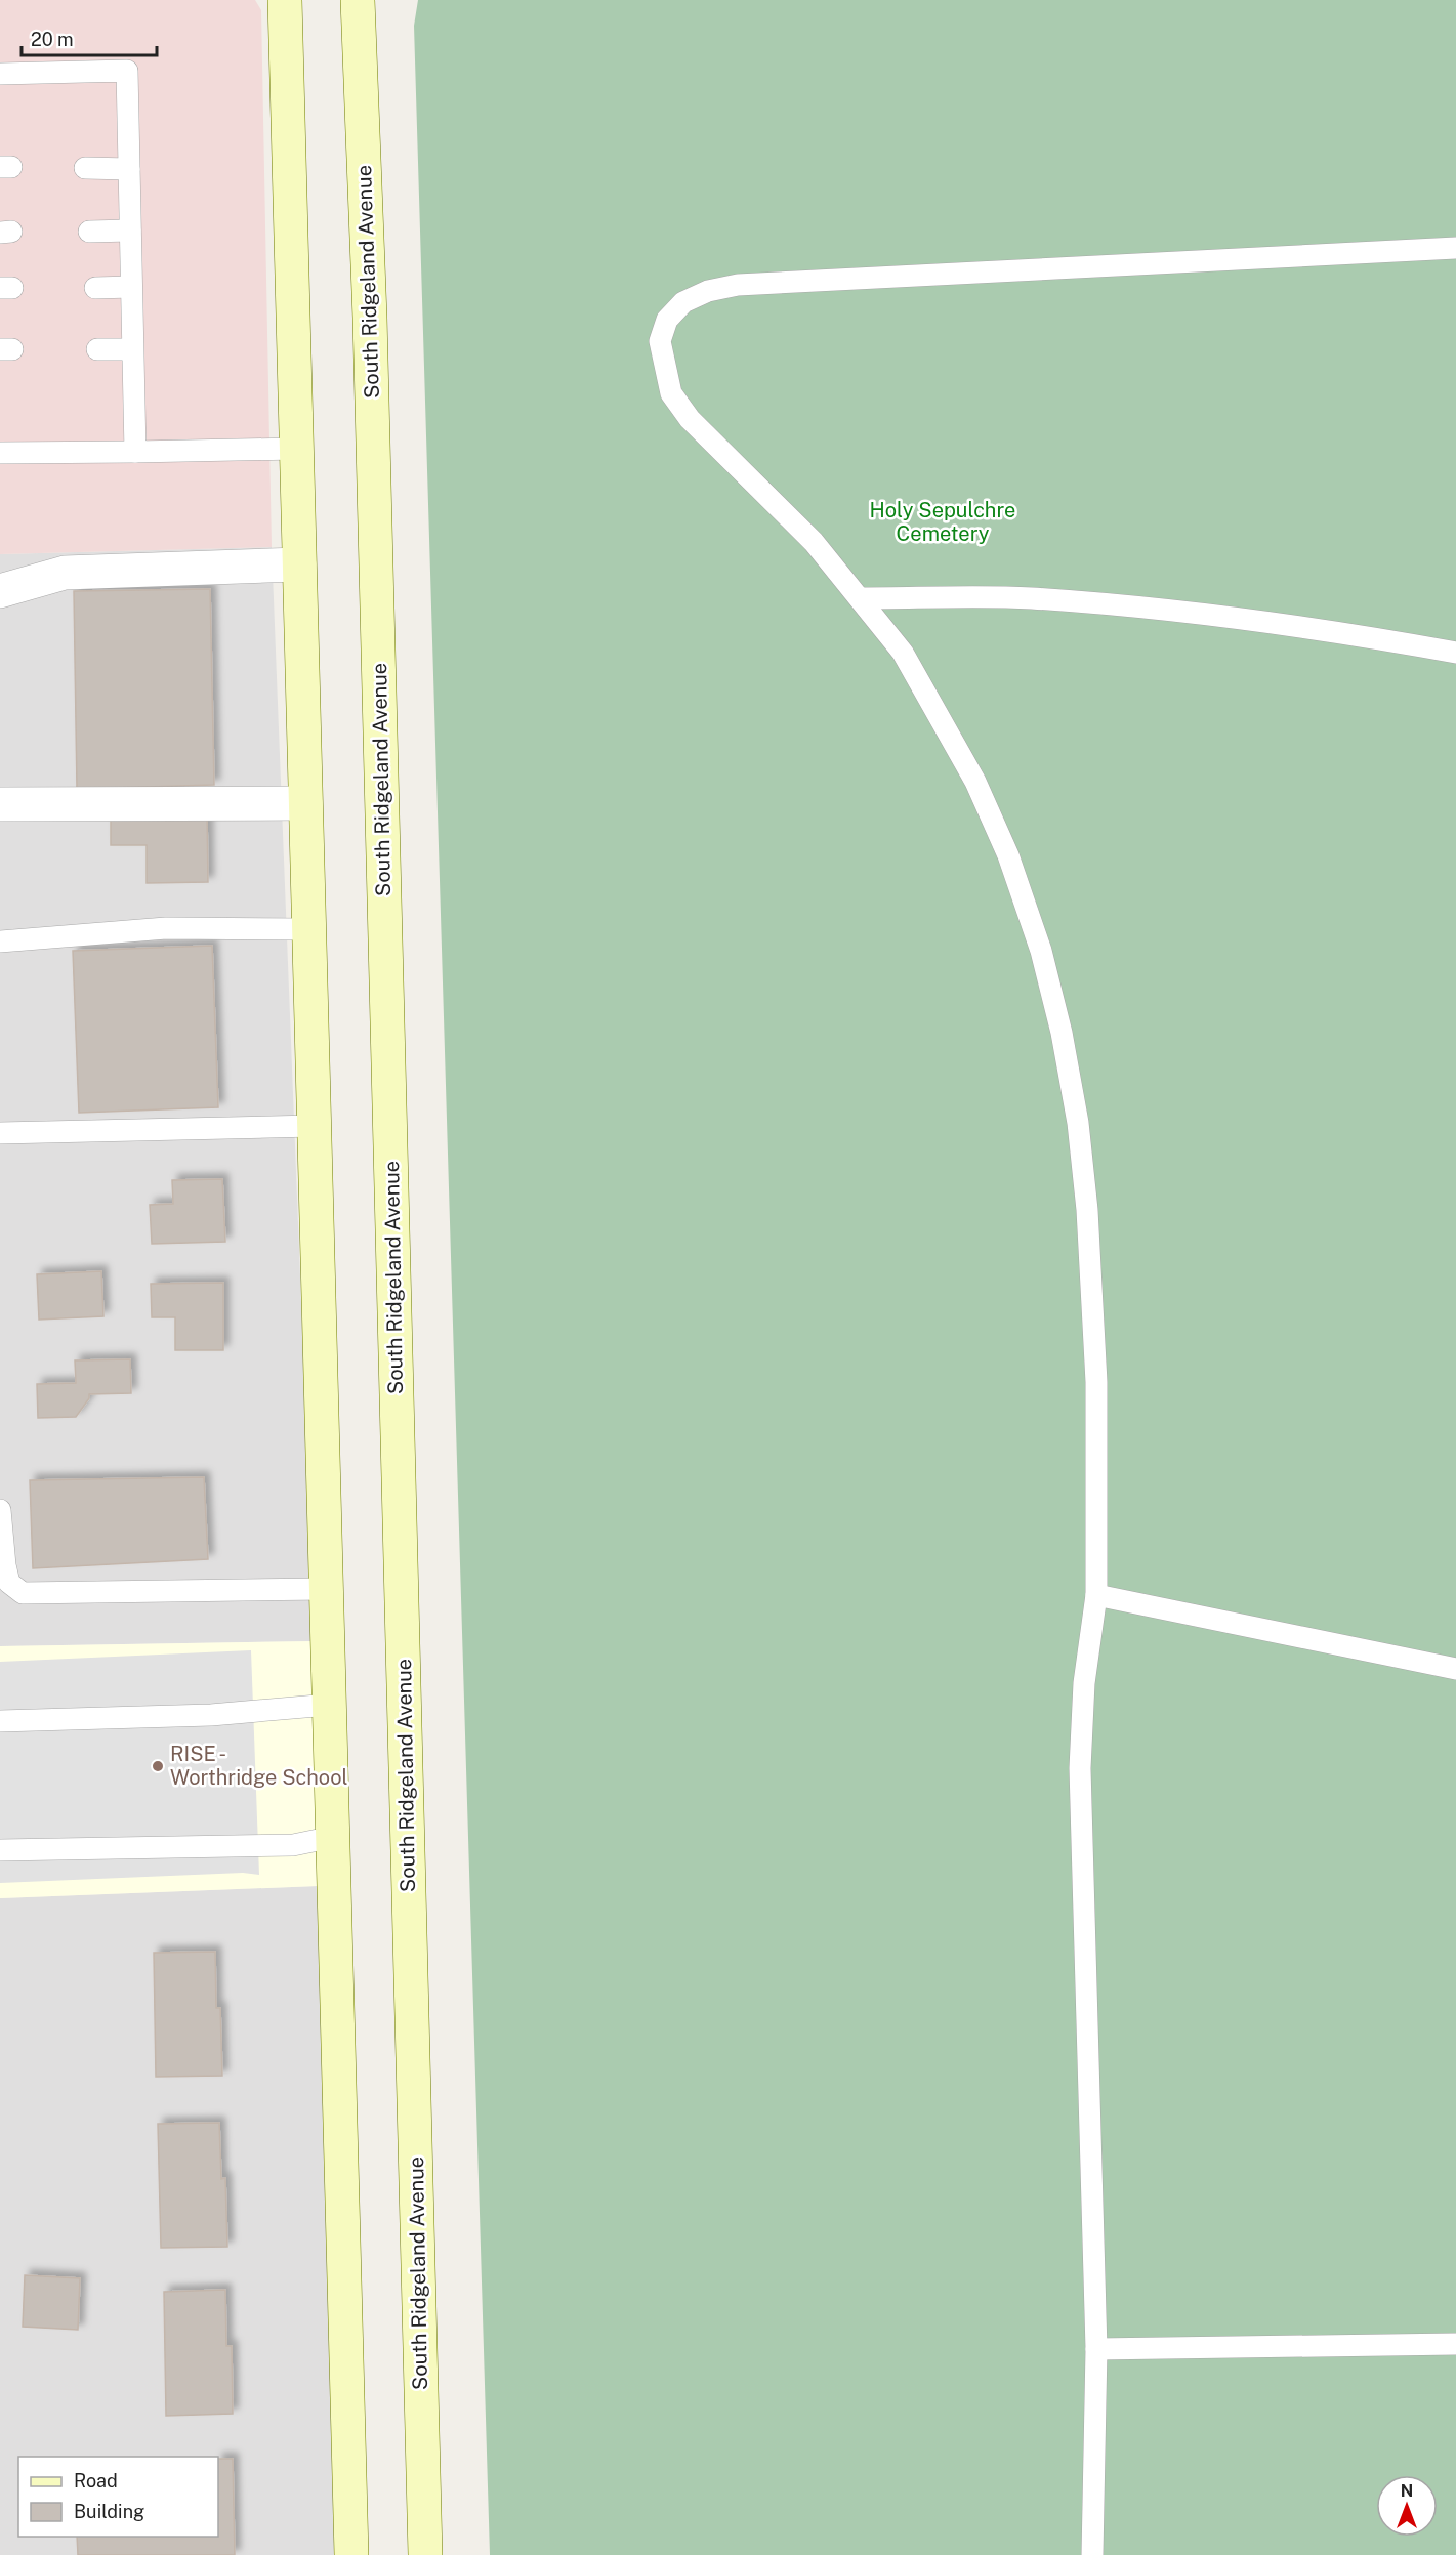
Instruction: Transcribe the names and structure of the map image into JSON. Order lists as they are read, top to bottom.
{
  "streets": {
    "main road": ["South Ridgeland Avenue"]
  },
  "parks": ["Holy Sepulchre Cemetery"],
  "places": ["RISE - Worthridge School"],
  "legend": ["Road", "Building"],
  "scale_bar": "20 m",
  "north": "top"
}
